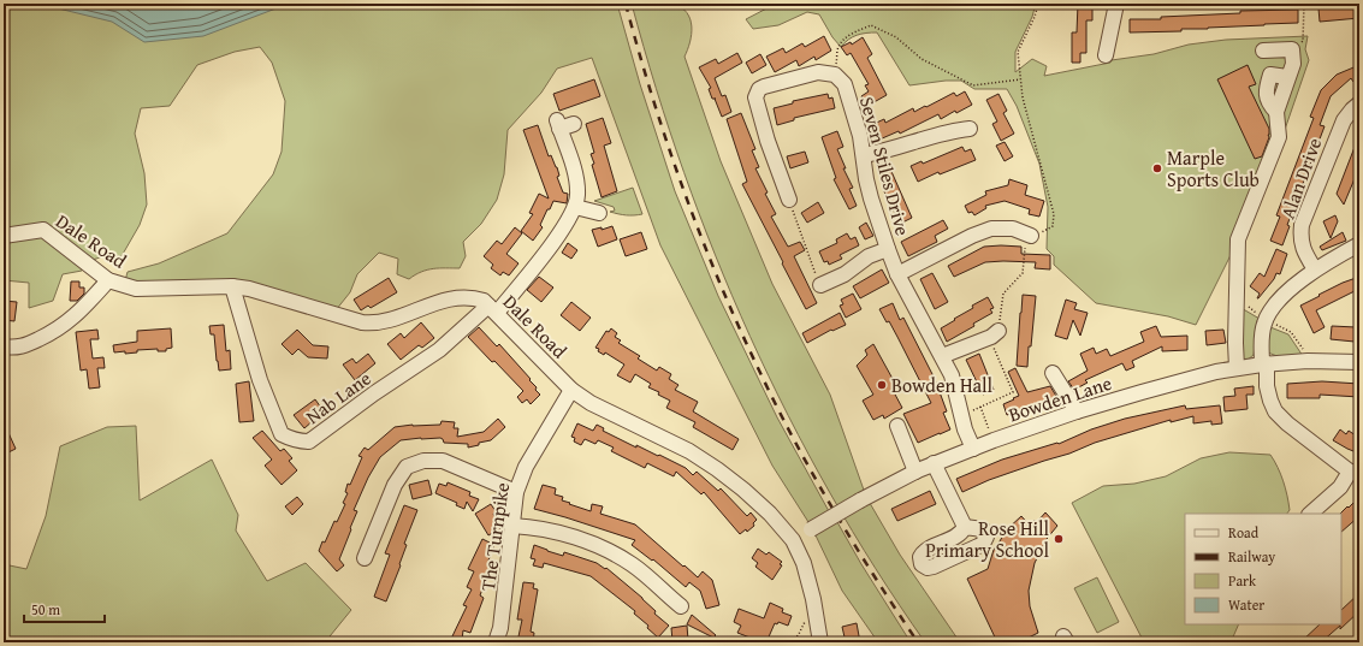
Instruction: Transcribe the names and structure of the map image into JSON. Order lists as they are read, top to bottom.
{
  "streets": {
    "street": [
      "Seven Stiles Drive",
      "Alan Drive",
      "Dale Road",
      "Nab Lane",
      "Bowden Lane",
      "The Turnpike"
    ]
  },
  "crossings": [
    ["Seven Stiles Drive", "Bowden Lane"],
    ["Dale Road", "Nab Lane"],
    ["Dale Road", "Bowden Lane"],
    ["Dale Road", "The Turnpike"]
  ],
  "places": ["Marple Sports Club", "Bowden Hall", "Rose Hill Primary School"],
  "legend": [
    "Road",
    "Railway",
    "Park",
    "Water"
  ],
  "scale_bar": "50 m"
}
